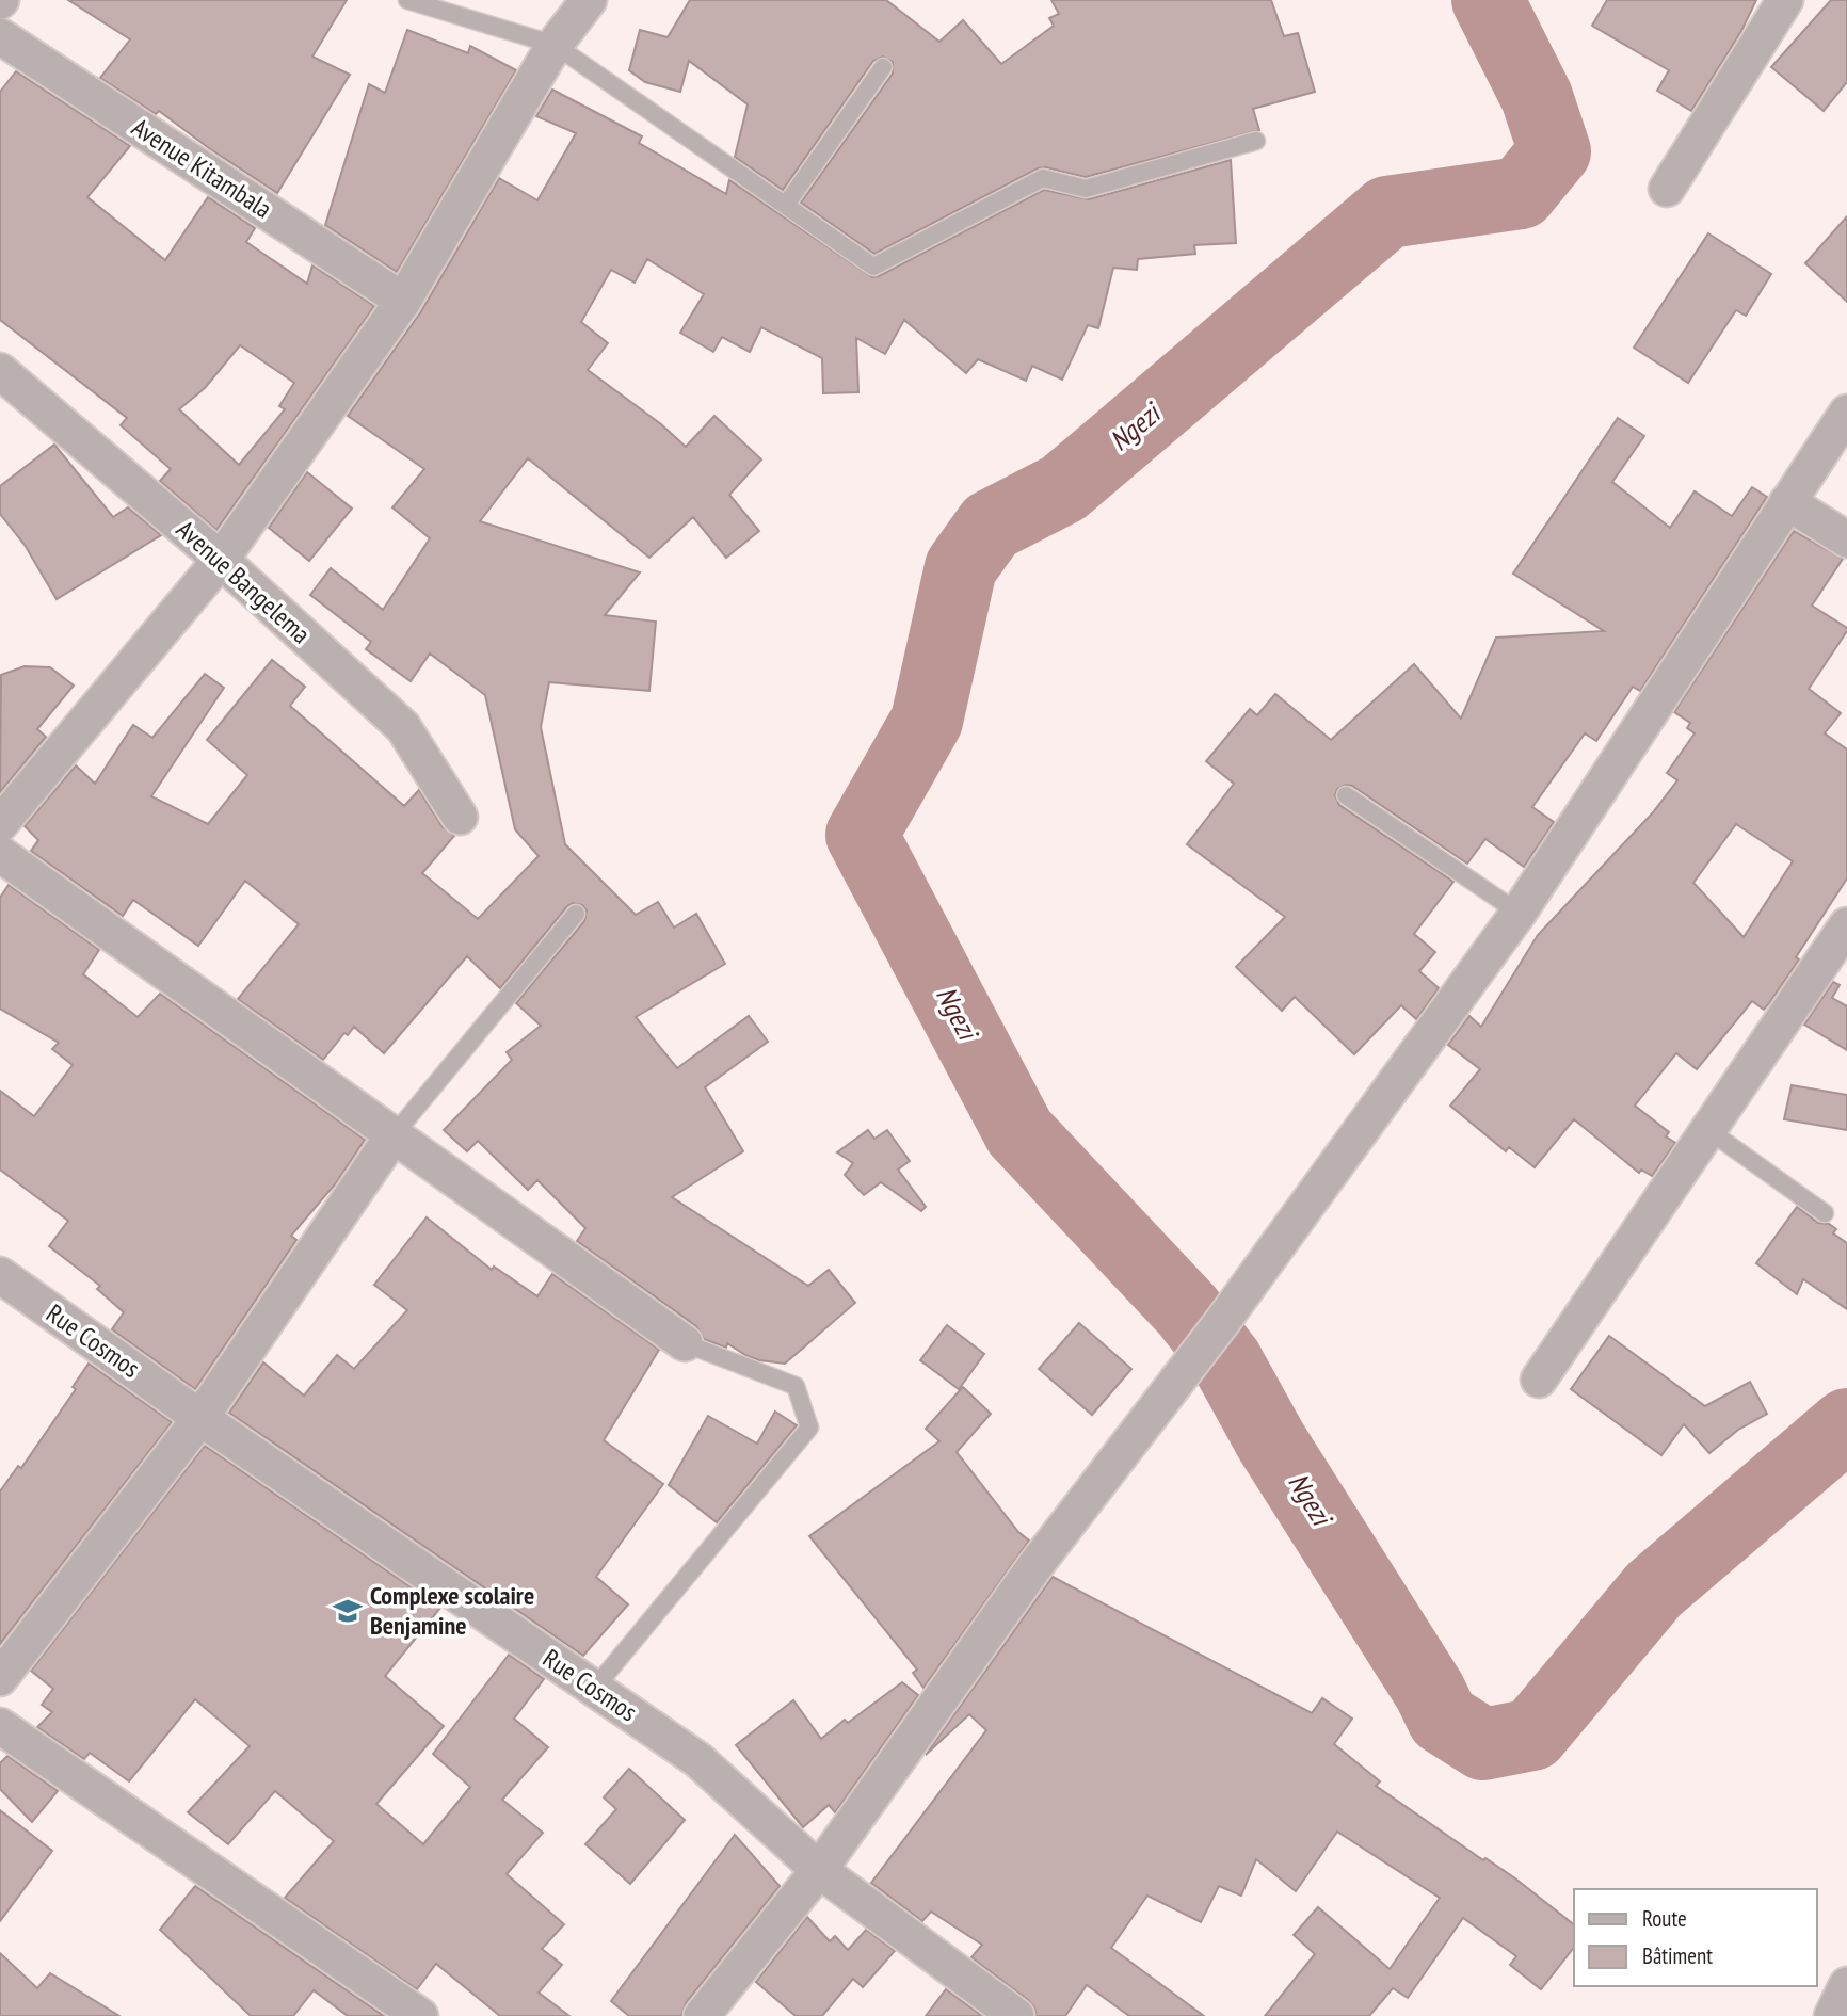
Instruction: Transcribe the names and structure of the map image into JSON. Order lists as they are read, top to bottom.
{
  "streets": {
    "street": ["Avenue Kitambala", "Avenue Bangelema", "Rue Cosmos"]
  },
  "water": ["Ngezi"],
  "places": {
    "school or university": ["Complexe scolaire Benjamine"]
  },
  "legend": ["Route", "Bâtiment"]
}
